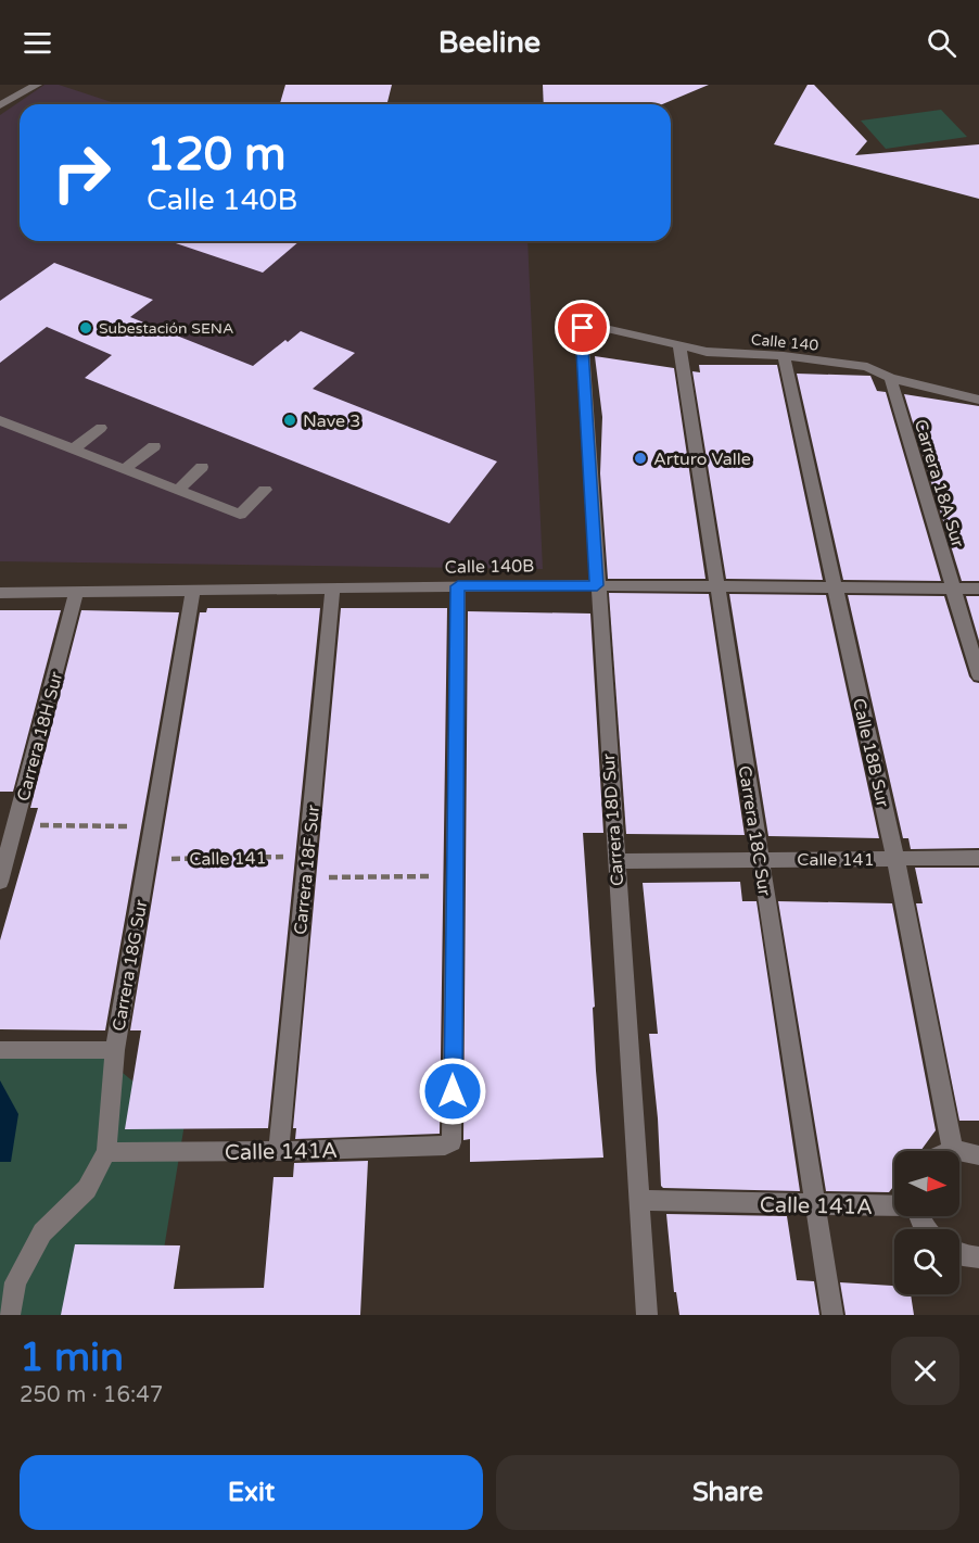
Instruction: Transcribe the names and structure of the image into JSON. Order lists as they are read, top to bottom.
{
  "streets": {
    "street": [
      "Calle 140",
      "Carrera 18A Sur",
      "Calle 140B",
      "Carrera 18H Sur",
      "Calle 18B Sur",
      "Carrera 18D Sur",
      "Carrera 18C Sur",
      "Calle 141",
      "Carrera 18F Sur",
      "Carrera 18G Sur",
      "Calle 141A"
    ]
  },
  "crossings": [
    ["Calle 140", "Carrera 18A Sur"],
    ["Calle 140", "Calle 18B Sur"],
    ["Calle 140", "Carrera 18D Sur"],
    ["Calle 140", "Carrera 18C Sur"],
    ["Carrera 18A Sur", "Calle 140B"],
    ["Calle 140B", "Carrera 18H Sur"],
    ["Calle 140B", "Calle 18B Sur"],
    ["Calle 140B", "Carrera 18D Sur"],
    ["Calle 140B", "Carrera 18C Sur"],
    ["Calle 140B", "Carrera 18F Sur"],
    ["Calle 140B", "Carrera 18G Sur"],
    ["Calle 18B Sur", "Calle 141"],
    ["Carrera 18D Sur", "Calle 141"],
    ["Carrera 18D Sur", "Calle 141A"],
    ["Carrera 18C Sur", "Calle 141"],
    ["Carrera 18C Sur", "Calle 141A"],
    ["Calle 141", "Carrera 18F Sur"],
    ["Calle 141", "Carrera 18G Sur"],
    ["Carrera 18F Sur", "Calle 141A"],
    ["Carrera 18G Sur", "Calle 141A"]
  ],
  "places": ["Subestación SENA", "Nave 3", "Arturo Valle"],
  "north": "right",
  "page": {
    "header": "Beeline",
    "turn": ["120 m", "Calle 140B"],
    "heading": ["1 min", "250 m · 16:47"],
    "buttons": ["Exit", "Share"]
  }
}
